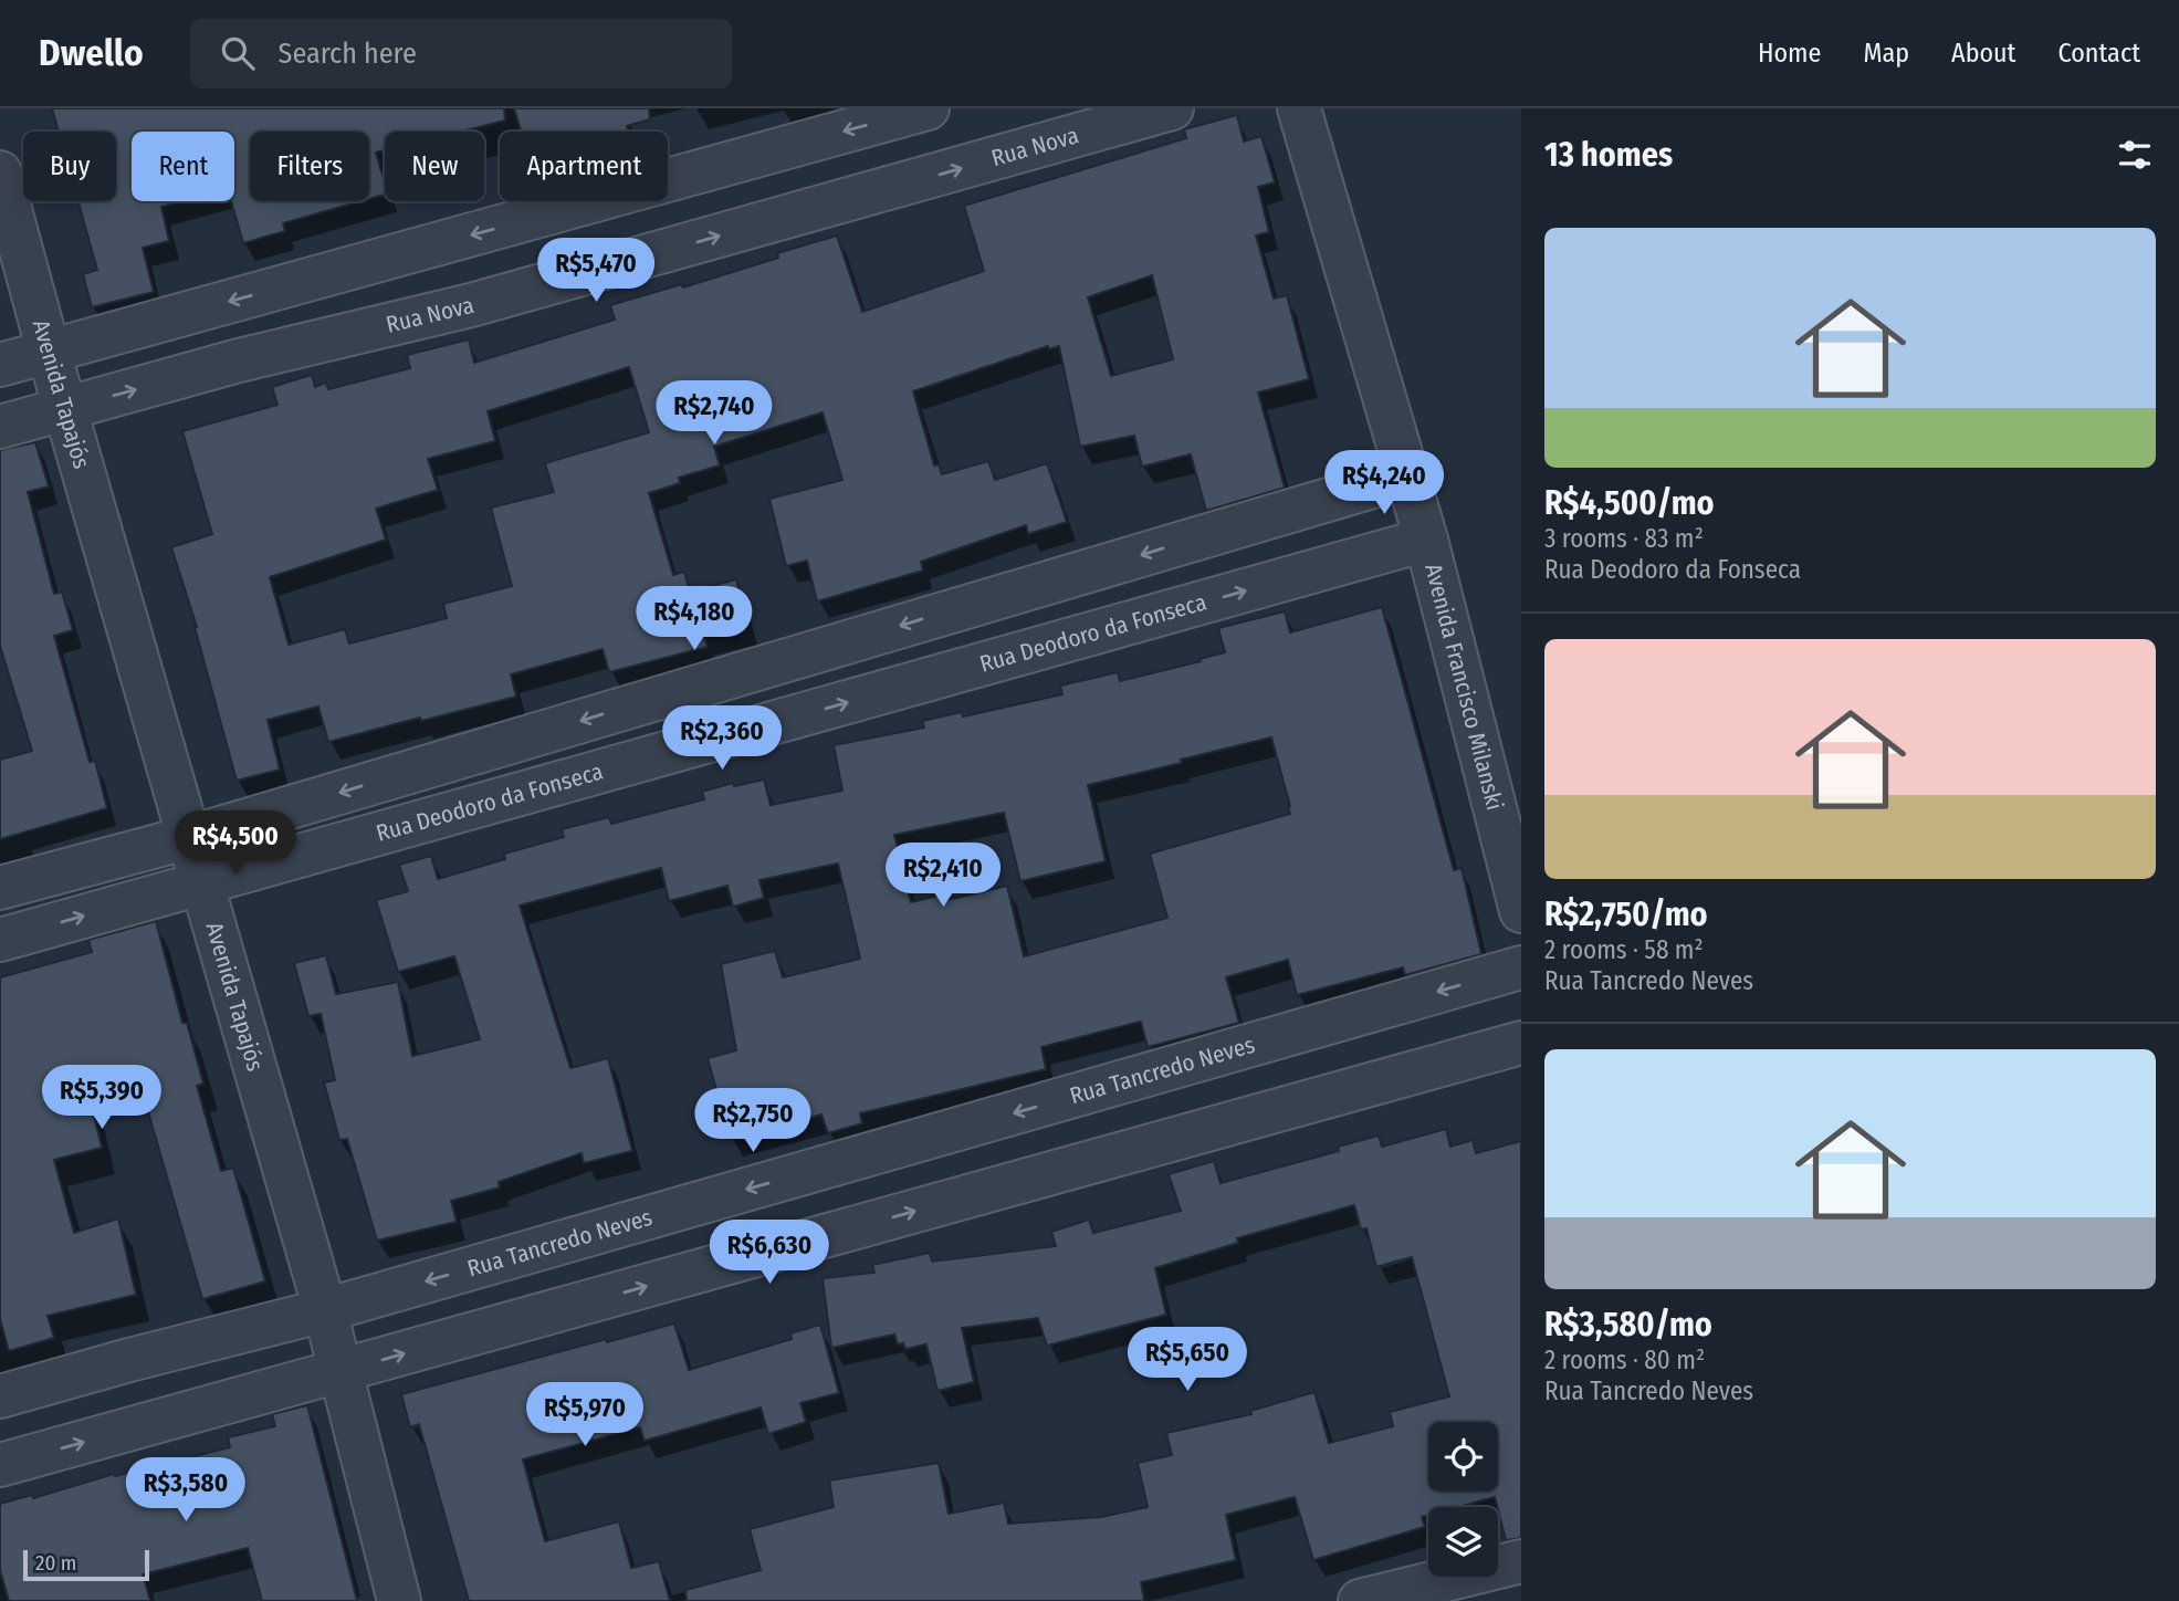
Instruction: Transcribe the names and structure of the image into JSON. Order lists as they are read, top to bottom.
{
  "streets": {
    "street": [
      "Rua Nova",
      "Avenida Tapajós",
      "Rua Deodoro da Fonseca",
      "Avenida Francisco Milanski",
      "Rua Tancredo Neves"
    ]
  },
  "crossings": [
    ["Rua Nova", "Avenida Tapajós"],
    ["Avenida Tapajós", "Rua Deodoro da Fonseca"],
    ["Avenida Tapajós", "Rua Tancredo Neves"],
    ["Rua Deodoro da Fonseca", "Avenida Francisco Milanski"]
  ],
  "scale_bar": "20 m",
  "page": {
    "header": "Dwello",
    "search": "Search here",
    "nav": [
      "Home",
      "Map",
      "About",
      "Contact"
    ],
    "heading": "13 homes",
    "chip": [
      "Buy",
      "Rent",
      "Filters",
      "New",
      "Apartment"
    ],
    "list": [
      {
        "name": "R$4,500/mo",
        "note": "3 rooms · 83 m² · Rua Deodoro da Fonseca"
      },
      {
        "name": "R$2,750/mo",
        "note": "2 rooms · 58 m² · Rua Tancredo Neves"
      },
      {
        "name": "R$3,580/mo",
        "note": "2 rooms · 80 m² · Rua Tancredo Neves"
      }
    ],
    "price": [
      "R$5,470",
      "R$2,740",
      "R$4,240",
      "R$4,180",
      "R$2,360",
      "R$4,500",
      "R$2,410",
      "R$5,390",
      "R$2,750",
      "R$6,630",
      "R$5,650",
      "R$5,970",
      "R$3,580"
    ],
    "scale": "20 m"
  }
}
